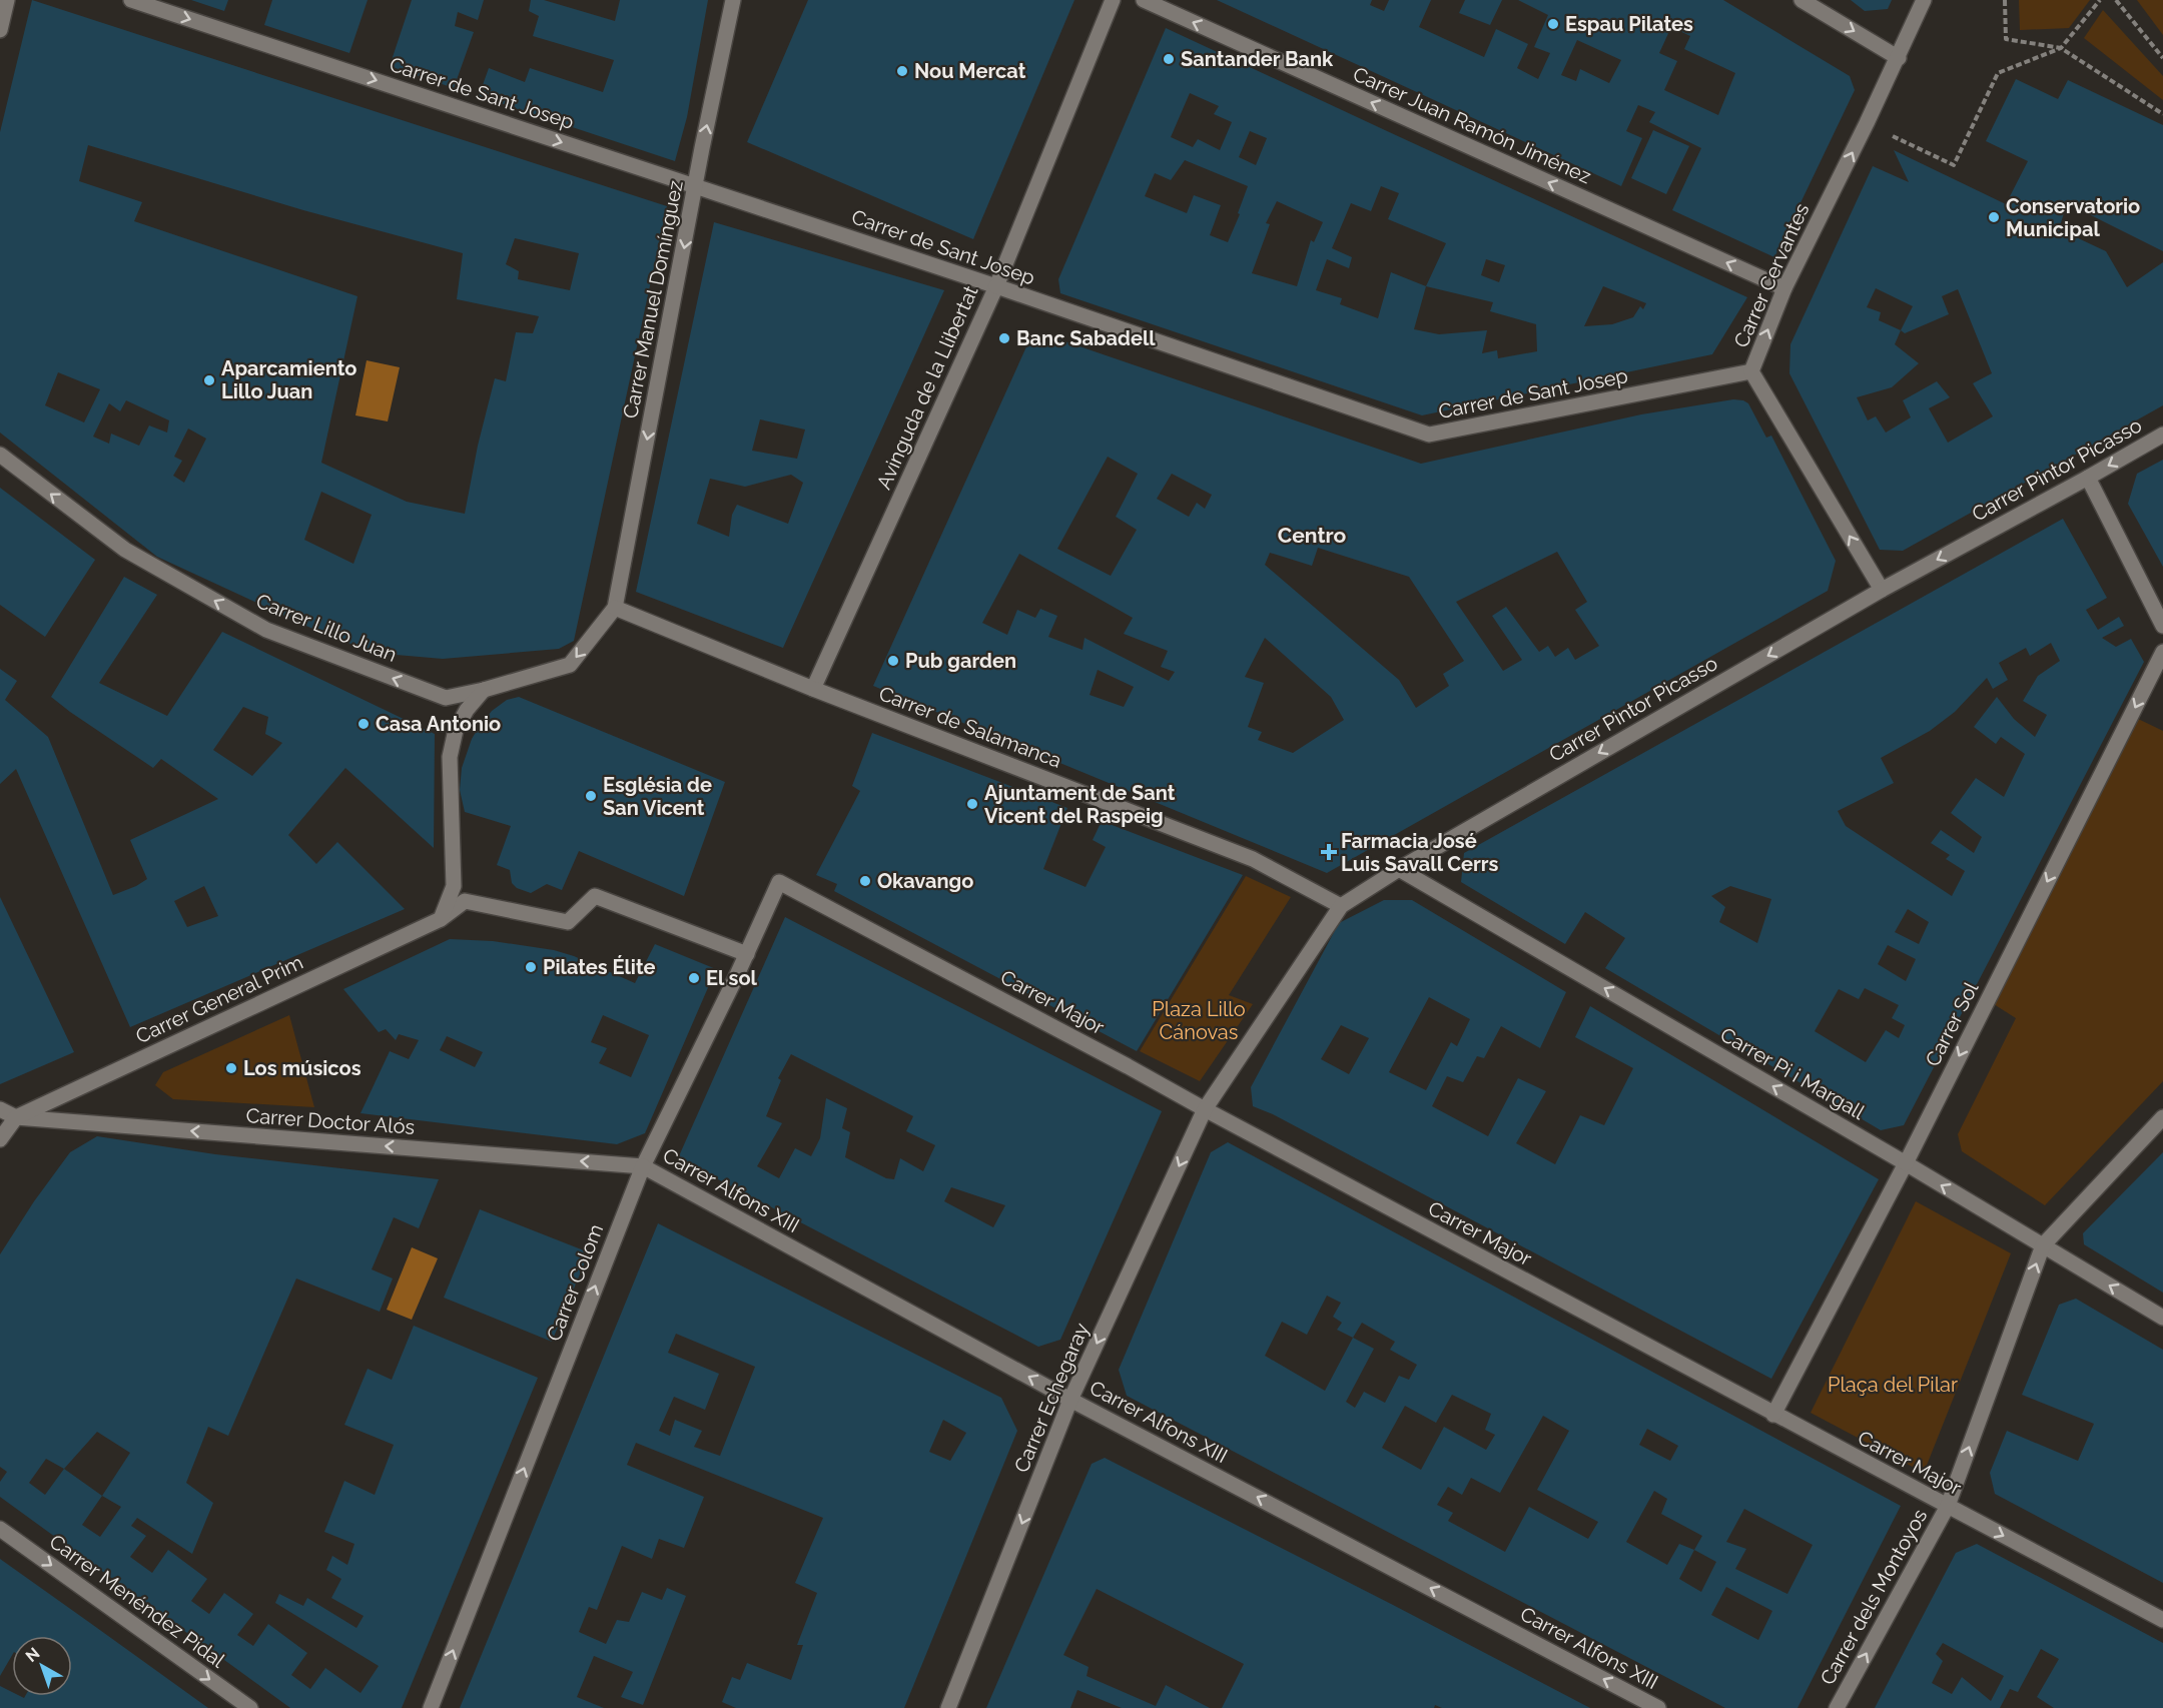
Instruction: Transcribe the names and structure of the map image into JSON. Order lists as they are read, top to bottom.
{
  "streets": {
    "street": [
      "Carrer de Sant Josep",
      "Carrer Juan Ramón Jiménez",
      "Carrer Cervantes",
      "Carrer Manuel Domínguez",
      "Avinguda de la Llibertat",
      "Carrer Pintor Picasso",
      "Carrer Lillo Juan",
      "Carrer de Salamanca",
      "Carrer General Prim",
      "Carrer Major",
      "Carrer Sol",
      "Carrer Pi i Margall",
      "Carrer Doctor Alós",
      "Carrer Alfons XIII",
      "Carrer Colom",
      "Carrer Echegaray",
      "Carrer dels Montoyos",
      "Carrer Menéndez Pidal"
    ]
  },
  "crossings": [
    ["Carrer de Sant Josep", "Carrer Cervantes"],
    ["Carrer de Sant Josep", "Carrer Manuel Domínguez"],
    ["Carrer de Sant Josep", "Avinguda de la Llibertat"],
    ["Carrer Juan Ramón Jiménez", "Carrer Cervantes"],
    ["Carrer Cervantes", "Carrer Pintor Picasso"],
    ["Carrer Manuel Domínguez", "Carrer Lillo Juan"],
    ["Carrer Manuel Domínguez", "Carrer de Salamanca"],
    ["Avinguda de la Llibertat", "Carrer de Salamanca"],
    ["Carrer Pintor Picasso", "Carrer de Salamanca"],
    ["Carrer Pintor Picasso", "Carrer Major"],
    ["Carrer Pintor Picasso", "Carrer Pi i Margall"],
    ["Carrer Pintor Picasso", "Carrer Echegaray"],
    ["Carrer Lillo Juan", "Carrer de Salamanca"],
    ["Carrer General Prim", "Carrer Doctor Alós"],
    ["Carrer General Prim", "Carrer Colom"],
    ["Carrer Major", "Carrer Sol"],
    ["Carrer Major", "Carrer Colom"],
    ["Carrer Major", "Carrer Echegaray"],
    ["Carrer Major", "Carrer dels Montoyos"],
    ["Carrer Sol", "Carrer Pi i Margall"],
    ["Carrer Pi i Margall", "Carrer dels Montoyos"],
    ["Carrer Doctor Alós", "Carrer Alfons XIII"],
    ["Carrer Doctor Alós", "Carrer Colom"],
    ["Carrer Alfons XIII", "Carrer Colom"],
    ["Carrer Alfons XIII", "Carrer Echegaray"]
  ],
  "one_way": [
    "Carrer Juan Ramón Jiménez",
    "Carrer Cervantes",
    "Carrer Pintor Picasso",
    "Carrer Lillo Juan",
    "Carrer Sol",
    "Carrer Pi i Margall",
    "Carrer Doctor Alós",
    "Carrer Alfons XIII",
    "Carrer Colom",
    "Carrer Echegaray",
    "Carrer dels Montoyos",
    "Carrer Menéndez Pidal"
  ],
  "districts": ["Centro"],
  "parks": ["Plaza Lillo Cánovas", "Plaça del Pilar"],
  "places": {
    "other": [
      "Espau Pilates",
      "Santander Bank",
      "Nou Mercat",
      "Conservatorio Municipal",
      "Banc Sabadell",
      "Aparcamiento Lillo Juan",
      "Pub garden",
      "Casa Antonio",
      "Església de San Vicent",
      "Ajuntament de Sant Vicent del Raspeig",
      "Okavango",
      "Pilates Élite",
      "El sol",
      "Los músicos"
    ],
    "health": ["Farmacia José Luis Savall Cerrs"]
  },
  "north": "top left"
}
